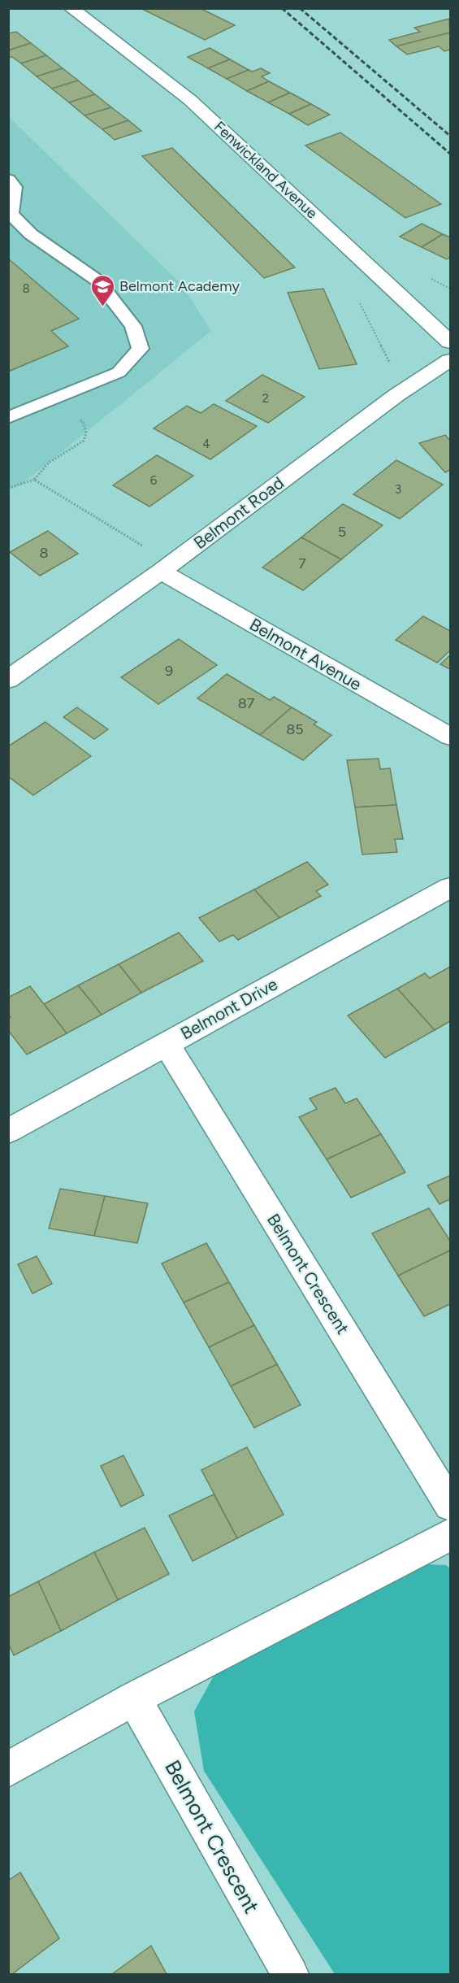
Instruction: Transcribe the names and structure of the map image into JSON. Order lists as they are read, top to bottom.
{
  "streets": {
    "street": [
      "Fenwickland Avenue",
      "Belmont Road",
      "Belmont Avenue",
      "Belmont Drive",
      "Belmont Crescent"
    ]
  },
  "crossings": [
    ["Belmont Road", "Belmont Avenue"],
    ["Belmont Drive", "Belmont Crescent"]
  ],
  "places": {
    "school or university": ["Belmont Academy"]
  },
  "house_numbers": [
    "8",
    "2",
    "4",
    "6",
    "3",
    "5",
    "8",
    "7",
    "9",
    "87",
    "85"
  ]
}
